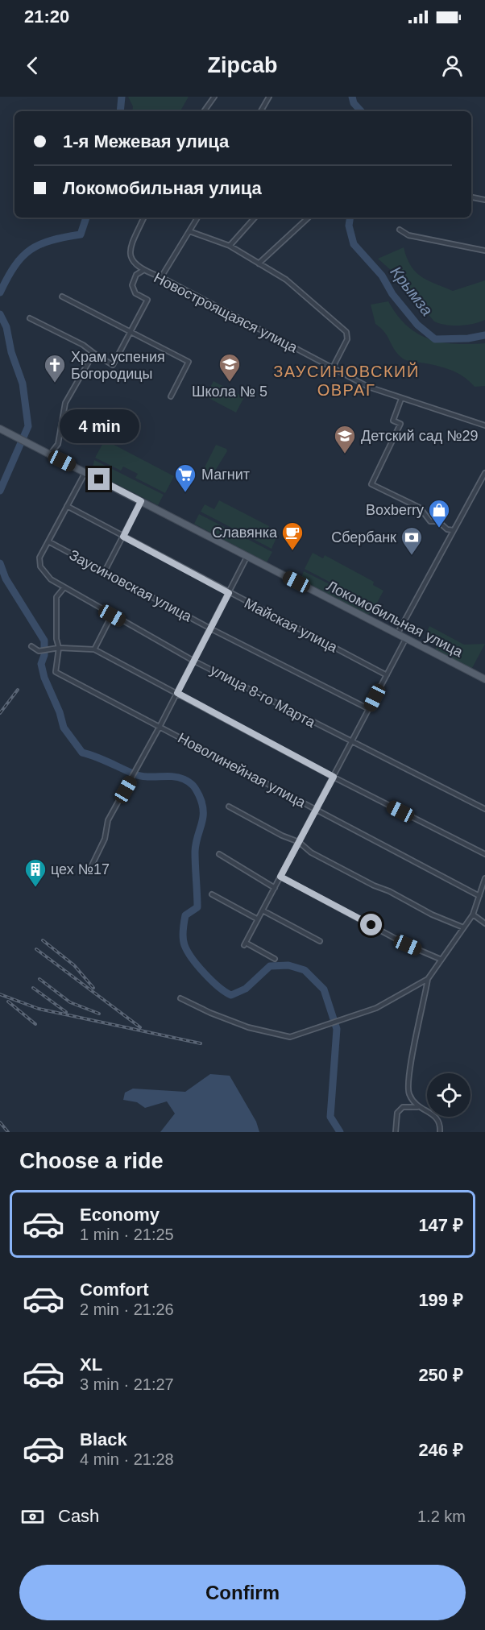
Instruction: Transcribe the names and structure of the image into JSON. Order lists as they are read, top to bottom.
{
  "streets": {
    "main road": ["Локомобильная улица"],
    "street": [
      "Новостроящаяся улица",
      "Заусиновская улица",
      "Майская улица",
      "улица 8-го Марта",
      "Новолинейная улица"
    ]
  },
  "crossings": [
    ["Заусиновская улица", "улица 8-го Марта"],
    ["Локомобильная улица", "улица 8-го Марта"],
    ["Майская улица", "улица 8-го Марта"]
  ],
  "districts": ["ЗАУСИНОВСКИЙ ОВРАГ"],
  "water": ["Крымза"],
  "places": {
    "school or university": ["Школа № 5", "Детский сад №29"],
    "church": ["Храм успения Богородицы"],
    "supermarket": ["Магнит"],
    "shop": ["Boxberry"],
    "cafe": ["Славянка"],
    "bank": ["Сбербанк"],
    "building": ["цех №17"]
  },
  "page": {
    "status": "21:20",
    "header": "Zipcab",
    "banner": ["1-я Межевая улица", "Локомобильная улица"],
    "bubble": "4 min",
    "heading": "Choose a ride",
    "list": [
      {
        "name": "Economy",
        "note": "1 min · 21:25",
        "value": "147 ₽"
      },
      {
        "name": "Comfort",
        "note": "2 min · 21:26",
        "value": "199 ₽"
      },
      {
        "name": "XL",
        "note": "3 min · 21:27",
        "value": "250 ₽"
      },
      {
        "name": "Black",
        "note": "4 min · 21:28",
        "value": "246 ₽"
      }
    ],
    "pay": ["Cash", "1.2 km"],
    "buttons": "Confirm"
  }
}
